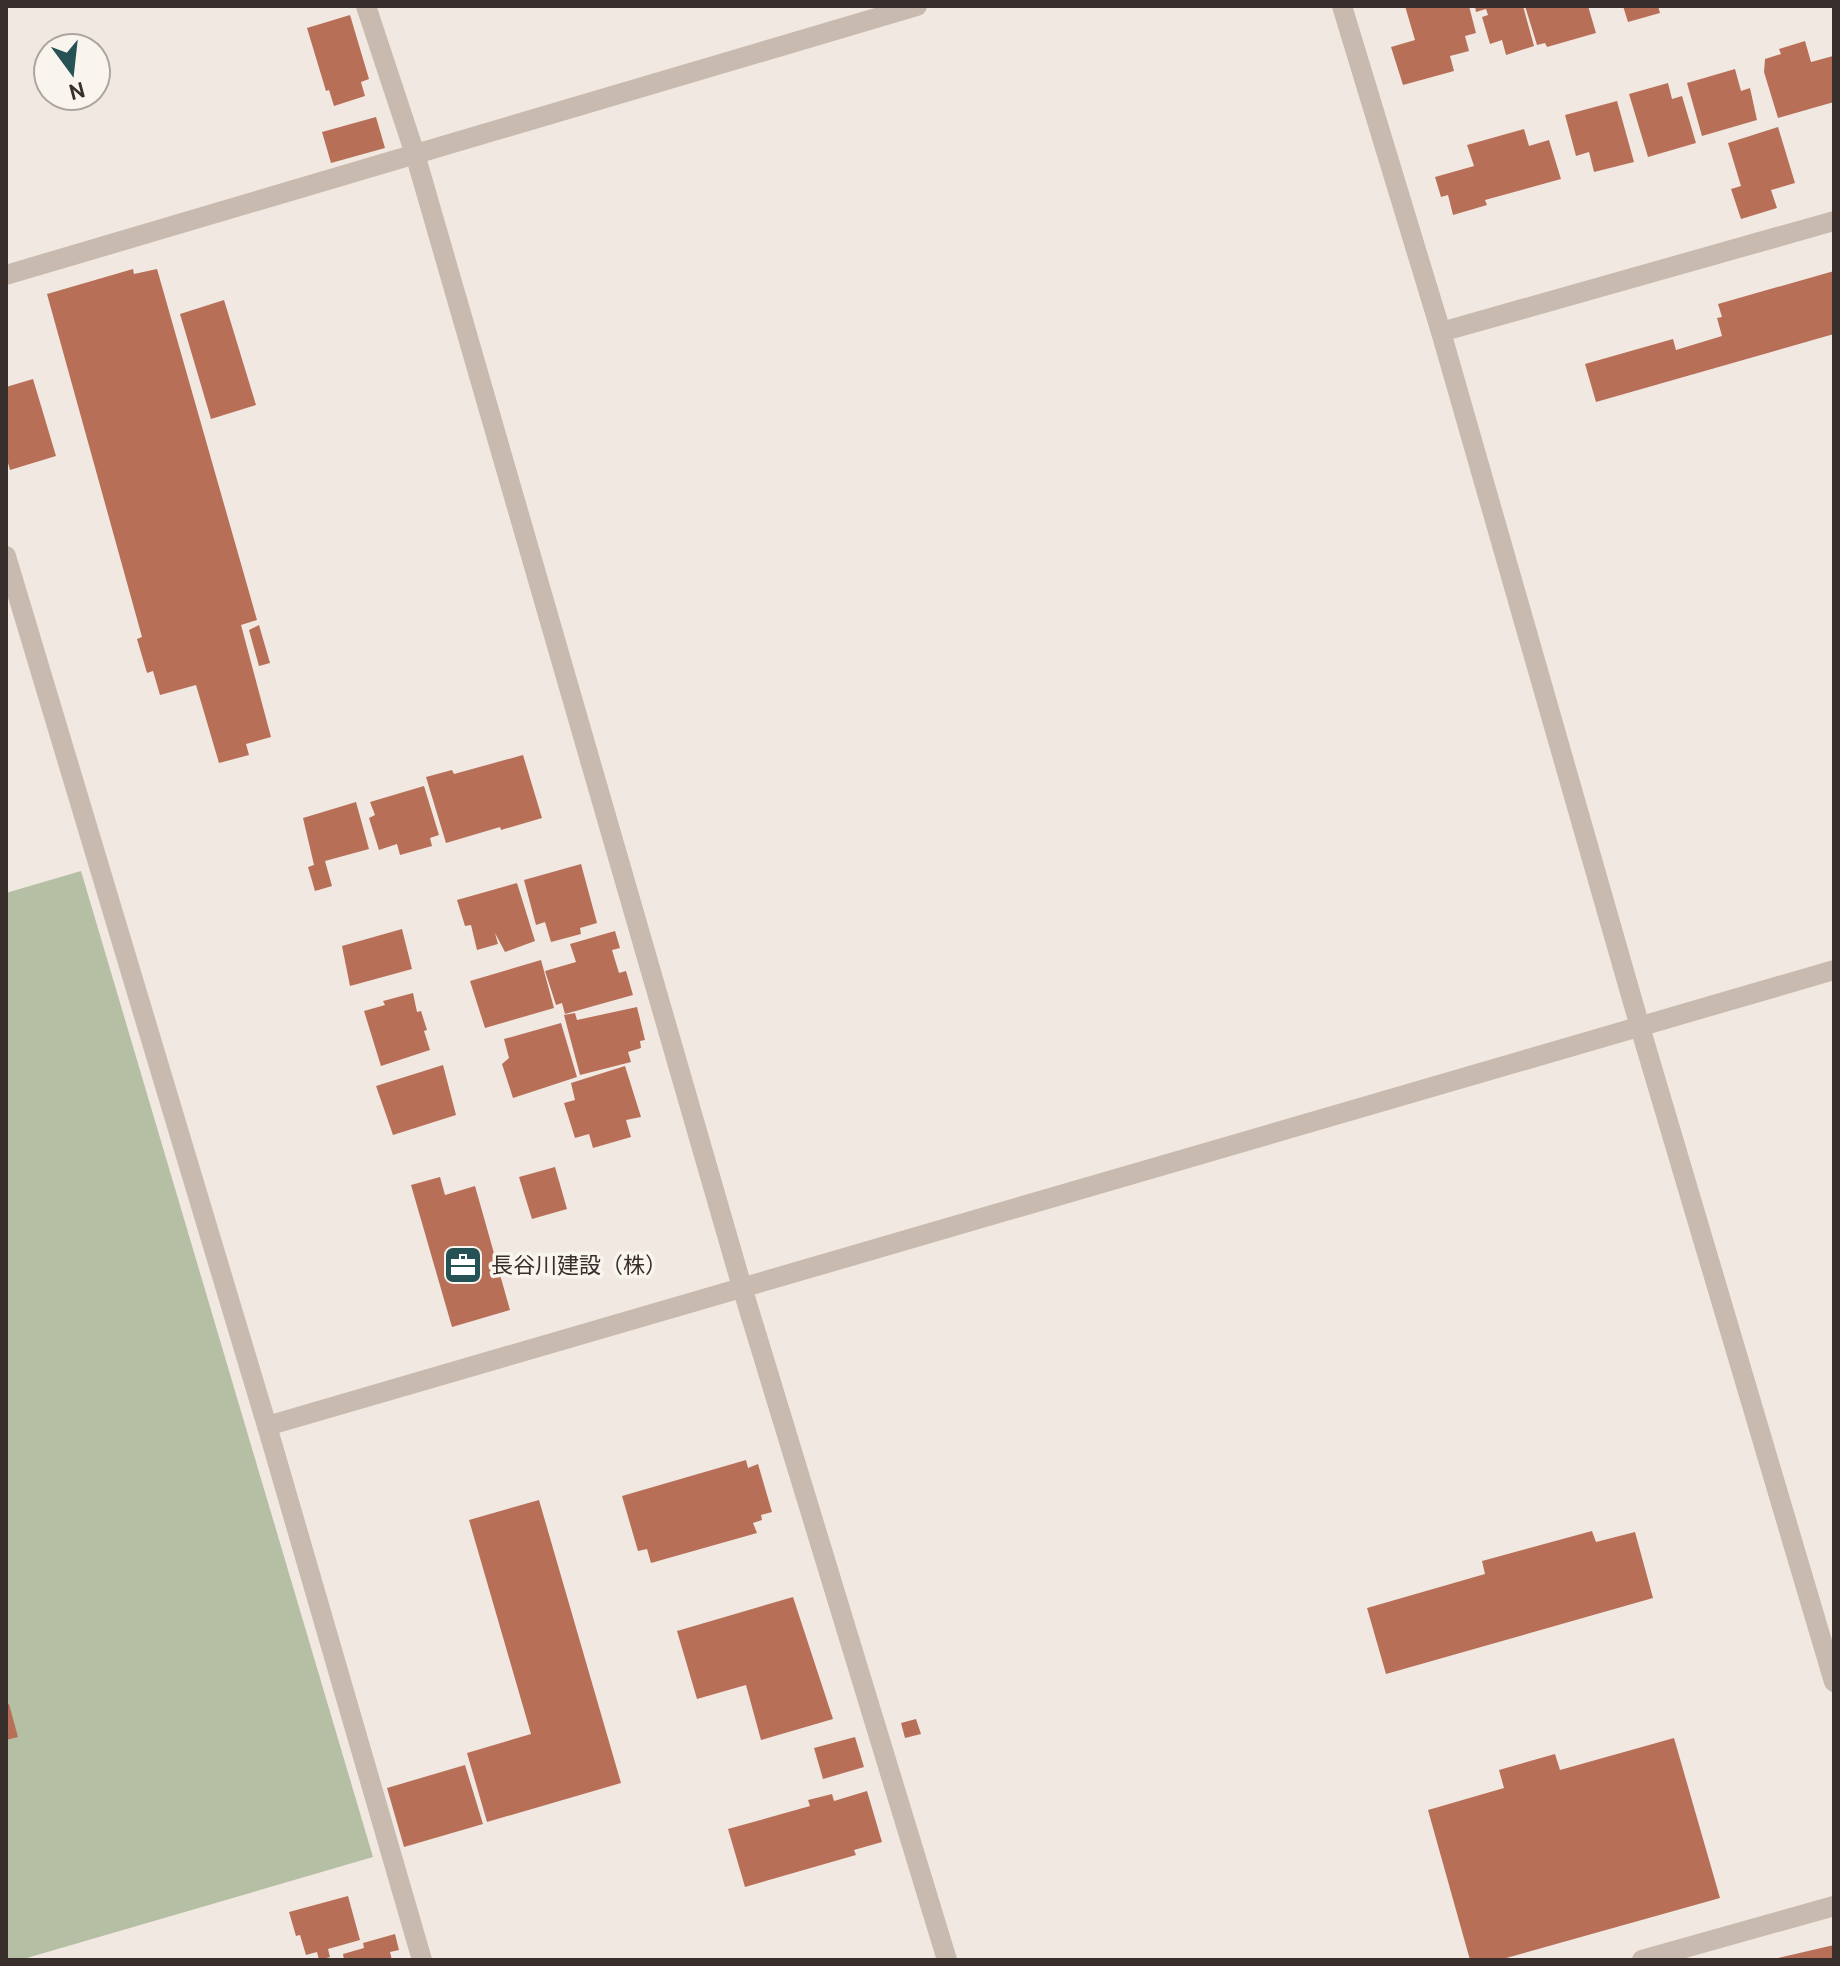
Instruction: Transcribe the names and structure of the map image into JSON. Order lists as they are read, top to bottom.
{
  "places": {
    "office": ["長谷川建設（株）"]
  },
  "north": "bottom"
}
